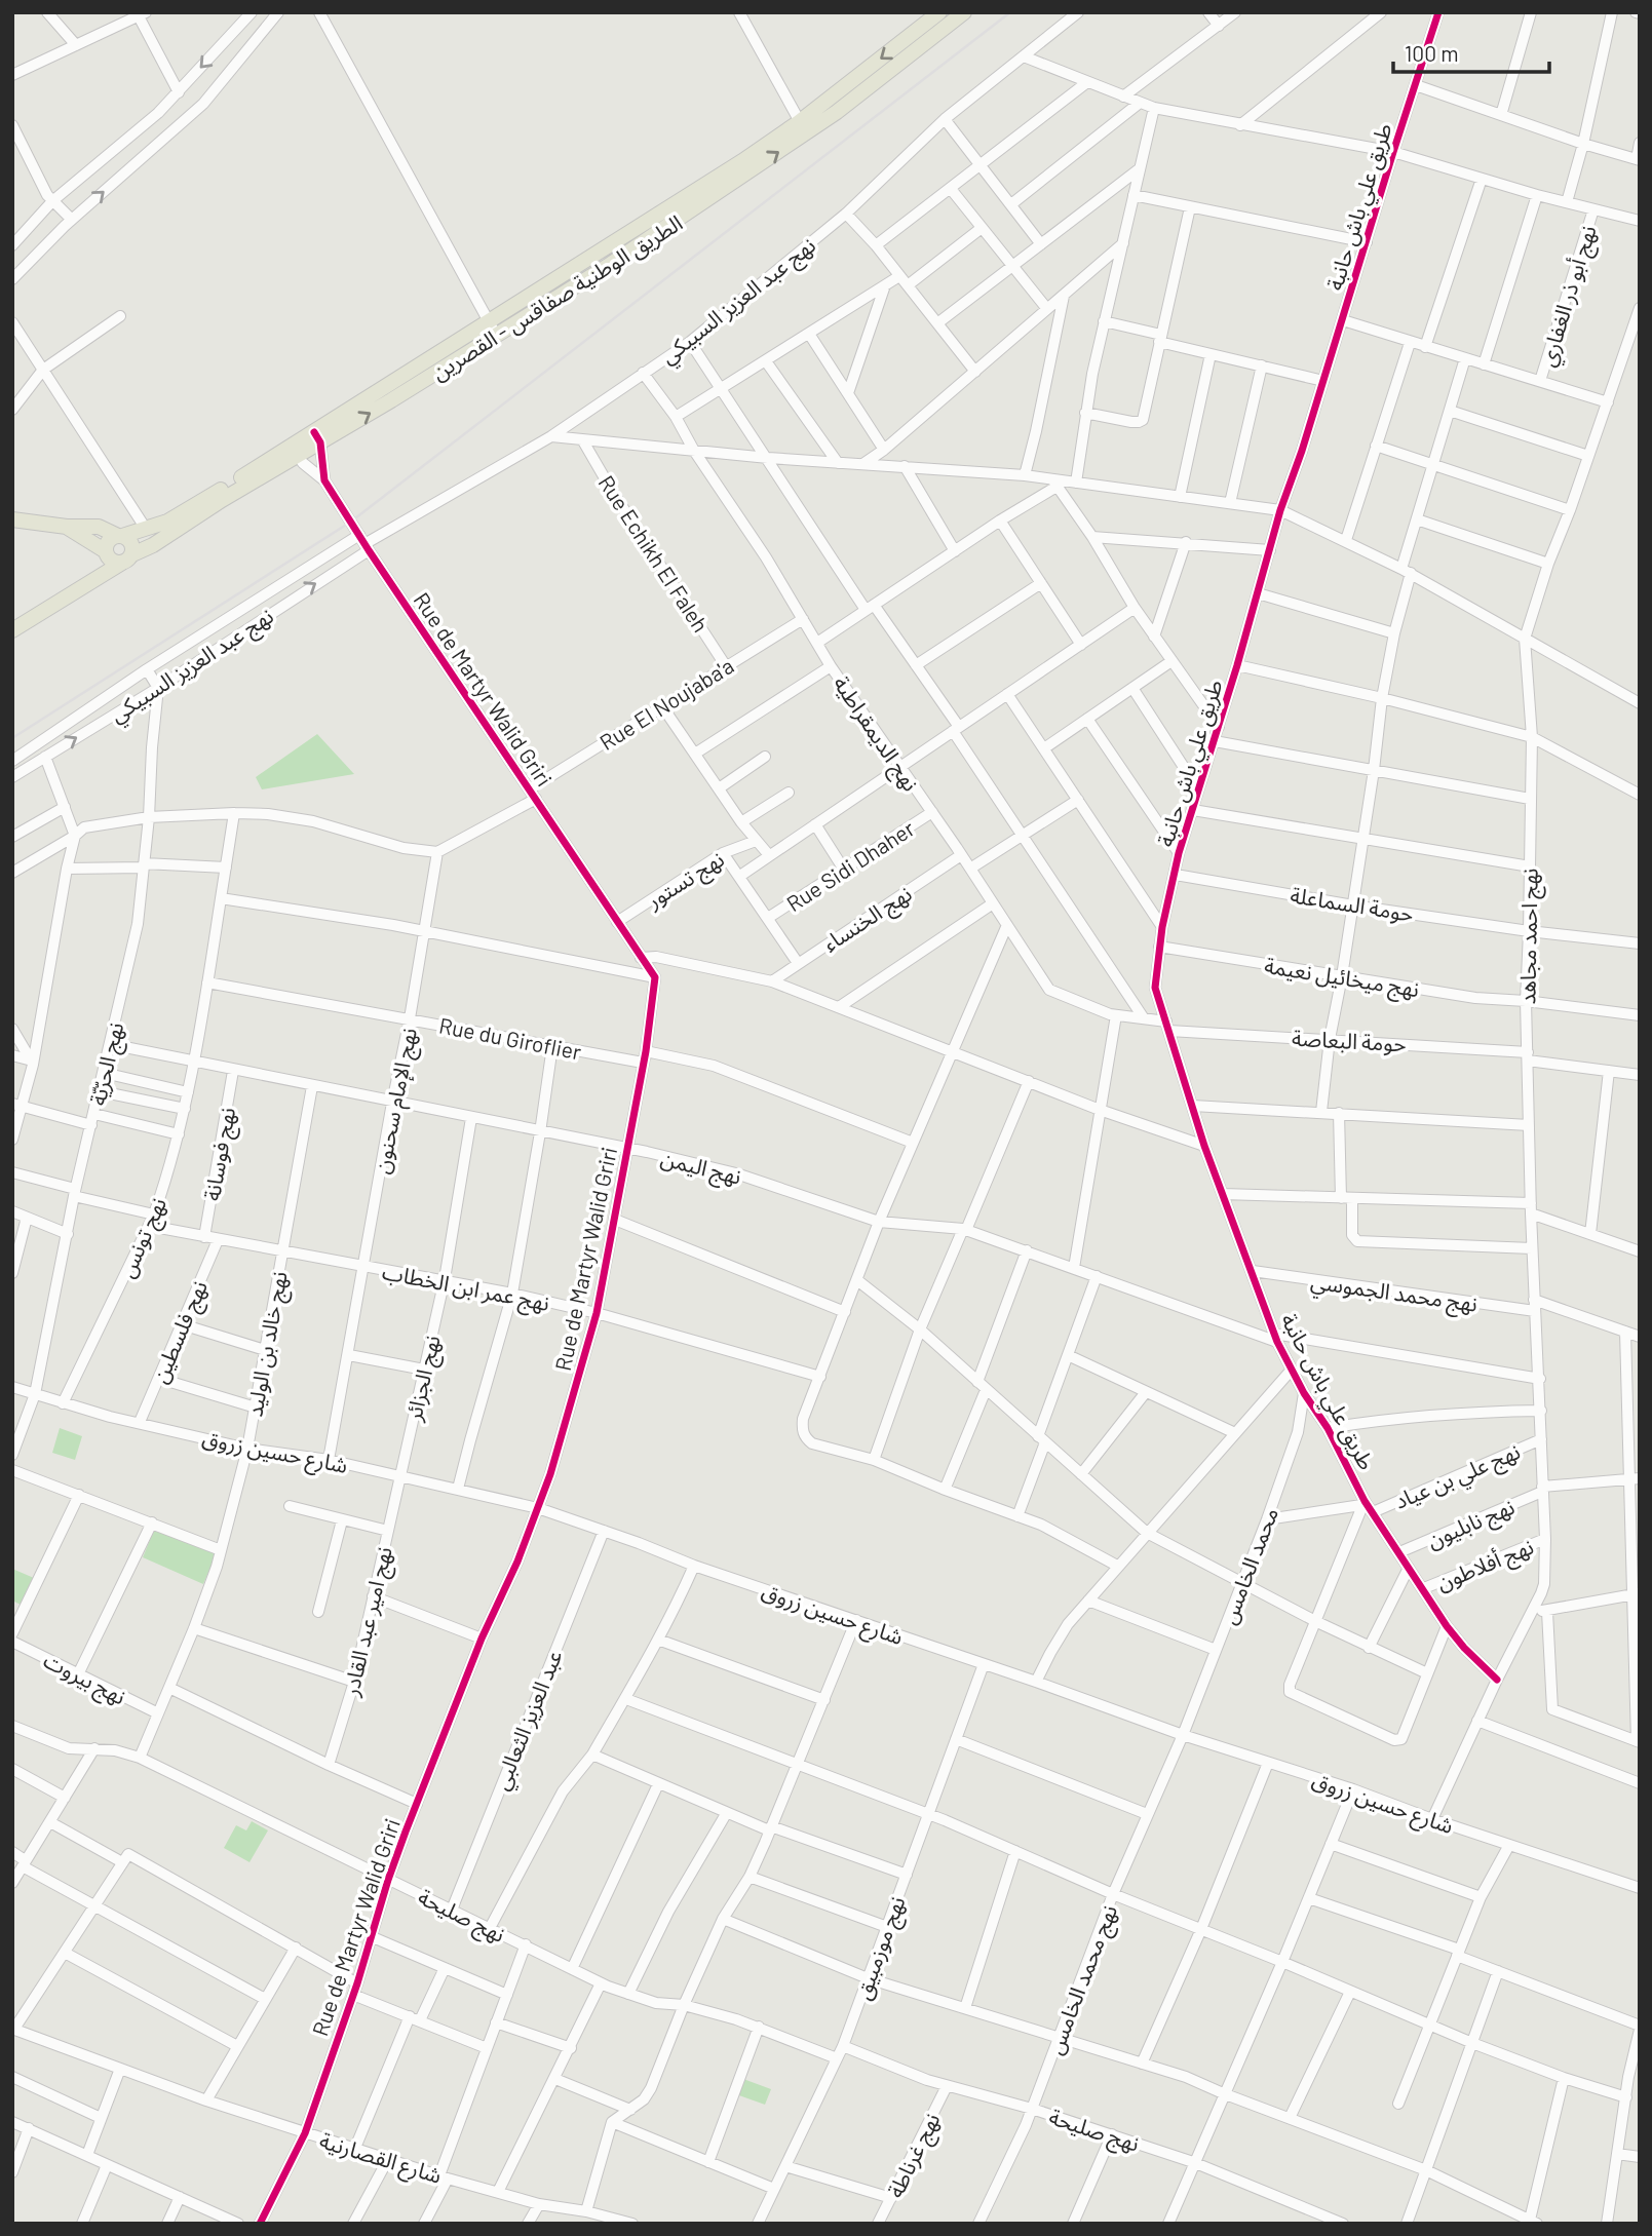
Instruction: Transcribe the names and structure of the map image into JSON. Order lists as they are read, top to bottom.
{
  "streets": {
    "main road": ["الطريق الوطنية صفاقس - القصرين"],
    "street": [
      "طريق علي باش حانبة",
      "نهج أبو ذر الغفاري",
      "نهج عبد العزيز السبيكي",
      "Rue Echikh El Faleh",
      "Rue de Martyr Walid Griri",
      "Rue El Noujaba'a",
      "نهج الديمقراطية",
      "Rue Sidi Dhaher",
      "نهج تستور",
      "حومة السماعلة",
      "نهج الخنساء",
      "نهج احمد مجاهد",
      "نهج ميخائيل نعيمة",
      "Rue du Giroflier",
      "حومة البعاصة",
      "نهج الحرّيّة",
      "نهج الإمام سحنون",
      "نهج فوسانة",
      "نهج اليمن",
      "نهج تونس",
      "نهج عمر ابن الخطاب",
      "نهج محمد الجموسي",
      "نهج فلسطين",
      "نهج خالد بن الوليد",
      "نهج الجزائر",
      "شارع حسين زروق",
      "نهج علي بن عياد",
      "نهج نابليون",
      "نهج أفلاطون",
      "محمد الخامس",
      "نهج امير عبد القادر",
      "نهج بيروت",
      "عبد العزيز الثعالبي",
      "نهج صليحة",
      "نهج موزمبيق",
      "نهج محمد الخامس",
      "نهج غرناطة",
      "شارع القصارنية"
    ]
  },
  "crossings": [
    ["طريق علي باش حانبة", "نهج الديمقراطية"],
    ["طريق علي باش حانبة", "حومة السماعلة"],
    ["طريق علي باش حانبة", "نهج ميخائيل نعيمة"],
    ["طريق علي باش حانبة", "حومة البعاصة"],
    ["طريق علي باش حانبة", "نهج اليمن"],
    ["طريق علي باش حانبة", "نهج محمد الجموسي"],
    ["طريق علي باش حانبة", "نهج علي بن عياد"],
    ["طريق علي باش حانبة", "نهج نابليون"],
    ["طريق علي باش حانبة", "نهج أفلاطون"],
    ["طريق علي باش حانبة", "محمد الخامس"],
    ["الطريق الوطنية صفاقس - القصرين", "Rue de Martyr Walid Griri"],
    ["نهج عبد العزيز السبيكي", "Rue de Martyr Walid Griri"],
    ["نهج عبد العزيز السبيكي", "نهج الديمقراطية"],
    ["نهج عبد العزيز السبيكي", "نهج الحرّيّة"],
    ["Rue Echikh El Faleh", "Rue El Noujaba'a"],
    ["Rue de Martyr Walid Griri", "Rue El Noujaba'a"],
    ["Rue de Martyr Walid Griri", "نهج تستور"],
    ["Rue de Martyr Walid Griri", "Rue du Giroflier"],
    ["Rue de Martyr Walid Griri", "نهج اليمن"],
    ["Rue de Martyr Walid Griri", "نهج عمر ابن الخطاب"],
    ["Rue de Martyr Walid Griri", "شارع حسين زروق"],
    ["Rue de Martyr Walid Griri", "نهج صليحة"],
    ["Rue de Martyr Walid Griri", "شارع القصارنية"],
    ["Rue El Noujaba'a", "نهج الديمقراطية"],
    ["نهج الديمقراطية", "Rue Sidi Dhaher"],
    ["نهج الديمقراطية", "نهج الخنساء"],
    ["نهج الديمقراطية", "حومة البعاصة"],
    ["حومة السماعلة", "نهج احمد مجاهد"],
    ["نهج احمد مجاهد", "نهج ميخائيل نعيمة"],
    ["نهج احمد مجاهد", "حومة البعاصة"],
    ["نهج احمد مجاهد", "نهج اليمن"],
    ["نهج احمد مجاهد", "نهج محمد الجموسي"],
    ["نهج احمد مجاهد", "نهج علي بن عياد"],
    ["نهج احمد مجاهد", "نهج نابليون"],
    ["نهج احمد مجاهد", "نهج أفلاطون"],
    ["Rue du Giroflier", "نهج الإمام سحنون"],
    ["Rue du Giroflier", "نهج تونس"],
    ["نهج الحرّيّة", "نهج اليمن"],
    ["نهج الحرّيّة", "نهج عمر ابن الخطاب"],
    ["نهج الحرّيّة", "شارع حسين زروق"],
    ["نهج الإمام سحنون", "نهج اليمن"],
    ["نهج الإمام سحنون", "نهج عمر ابن الخطاب"],
    ["نهج الإمام سحنون", "شارع حسين زروق"],
    ["نهج فوسانة", "نهج اليمن"],
    ["نهج فوسانة", "نهج عمر ابن الخطاب"],
    ["نهج اليمن", "نهج تونس"],
    ["نهج اليمن", "نهج خالد بن الوليد"],
    ["نهج اليمن", "نهج الجزائر"],
    ["نهج تونس", "نهج عمر ابن الخطاب"],
    ["نهج تونس", "شارع حسين زروق"],
    ["نهج عمر ابن الخطاب", "نهج فلسطين"],
    ["نهج عمر ابن الخطاب", "نهج خالد بن الوليد"],
    ["نهج عمر ابن الخطاب", "نهج الجزائر"],
    ["نهج فلسطين", "شارع حسين زروق"],
    ["نهج خالد بن الوليد", "شارع حسين زروق"],
    ["نهج خالد بن الوليد", "نهج بيروت"],
    ["نهج خالد بن الوليد", "نهج صليحة"],
    ["نهج الجزائر", "شارع حسين زروق"],
    ["نهج الجزائر", "نهج امير عبد القادر"],
    ["شارع حسين زروق", "محمد الخامس"],
    ["شارع حسين زروق", "نهج امير عبد القادر"],
    ["شارع حسين زروق", "عبد العزيز الثعالبي"],
    ["شارع حسين زروق", "نهج موزمبيق"],
    ["شارع حسين زروق", "نهج محمد الخامس"],
    ["محمد الخامس", "نهج محمد الخامس"],
    ["عبد العزيز الثعالبي", "نهج صليحة"],
    ["نهج صليحة", "نهج موزمبيق"],
    ["نهج صليحة", "نهج محمد الخامس"],
    ["نهج صليحة", "نهج غرناطة"]
  ],
  "scale_bar": "100 m"
}
